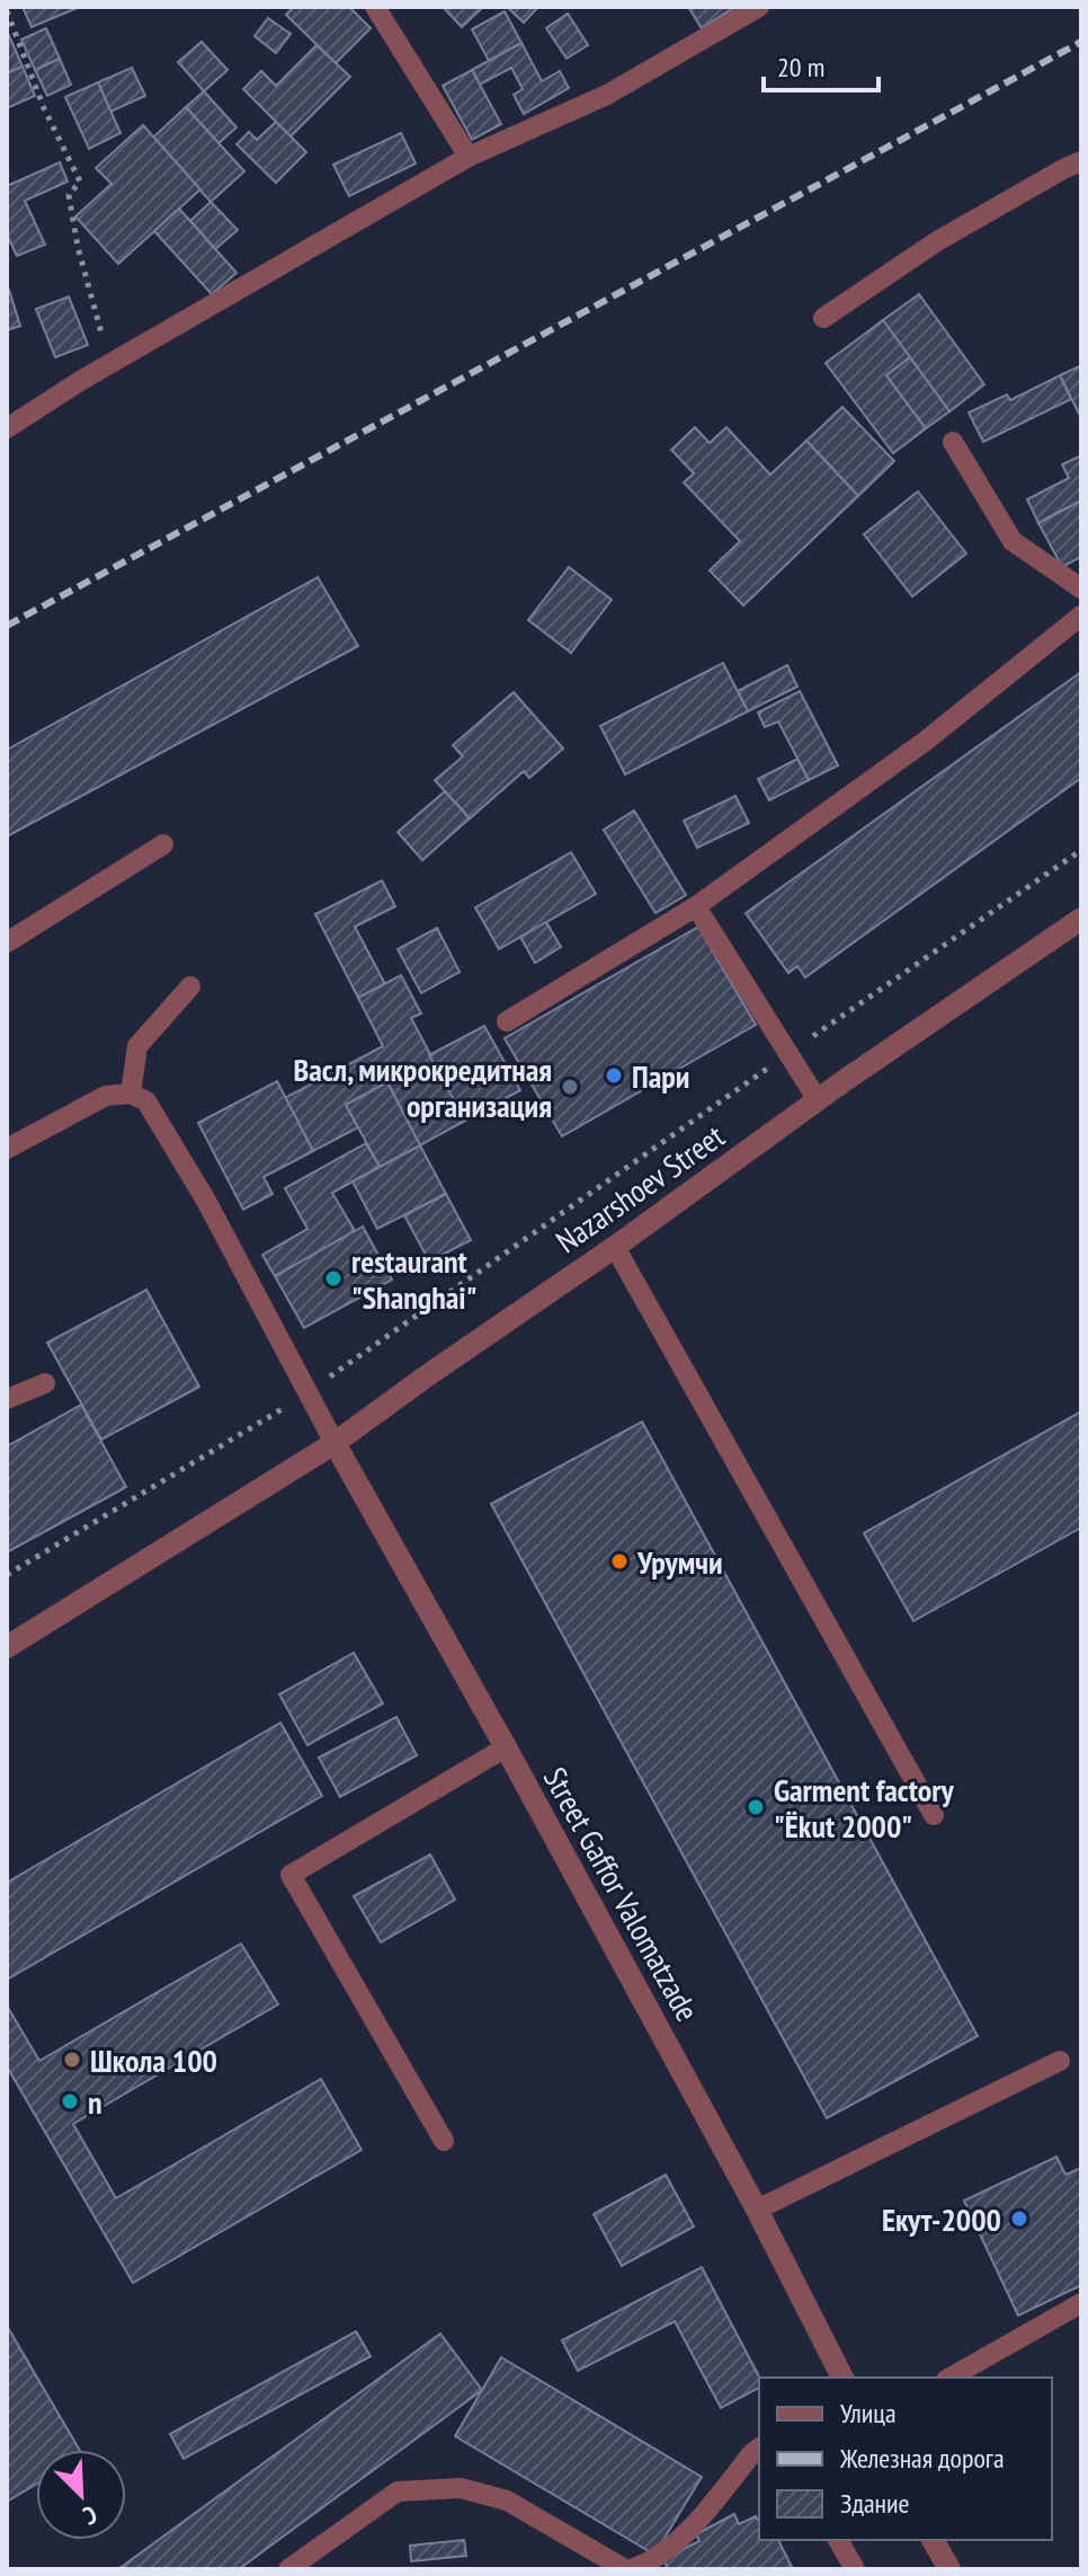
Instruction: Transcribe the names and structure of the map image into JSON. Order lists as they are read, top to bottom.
{
  "streets": {
    "street": ["Nazarshoev Street", "Street Gaffor Valomatzade"]
  },
  "crossings": [
    ["Nazarshoev Street", "Street Gaffor Valomatzade"]
  ],
  "places": [
    "Пари",
    "Васл, микрокредитная организация",
    "restaurant \"Shanghai\"",
    "Урумчи",
    "Garment factory \"Ёkut 2000\"",
    "Школа 100",
    "n",
    "Екут-2000"
  ],
  "legend": ["Улица", "Железная дорога", "Здание"],
  "scale_bar": "20 m",
  "north": "bottom right"
}
